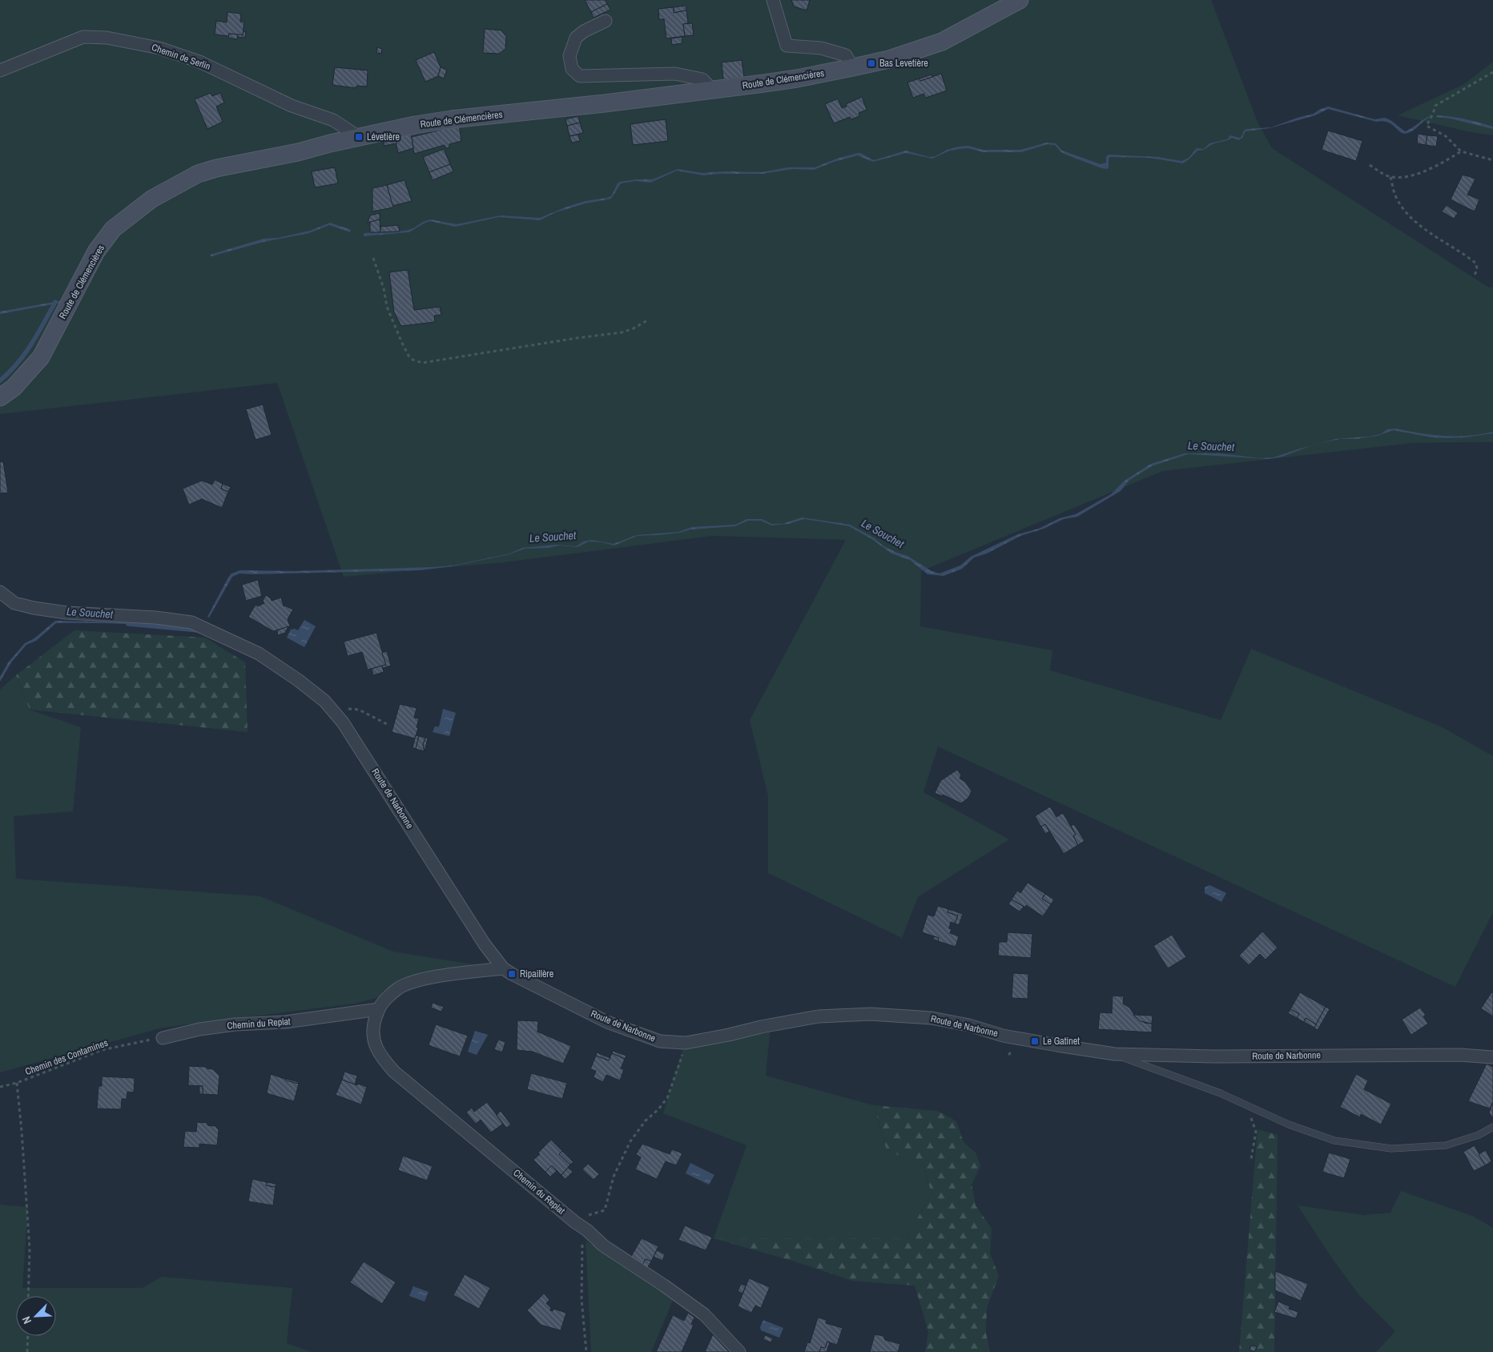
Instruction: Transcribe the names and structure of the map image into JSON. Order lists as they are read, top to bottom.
{
  "streets": {
    "street": [
      "Chemin de Serlin",
      "Route de Clémencières",
      "Route de Narbonne",
      "Chemin du Replat"
    ],
    "path": ["Chemin des Contamines"]
  },
  "crossings": [
    ["Chemin de Serlin", "Route de Clémencières"],
    ["Route de Narbonne", "Chemin du Replat"],
    ["Chemin du Replat", "Chemin des Contamines"]
  ],
  "water": ["Le Souchet"],
  "places": {
    "transit": [
      "Bas Levetière",
      "Lévetière",
      "Ripaillère",
      "Le Gatinet"
    ]
  },
  "north": "bottom left"
}
